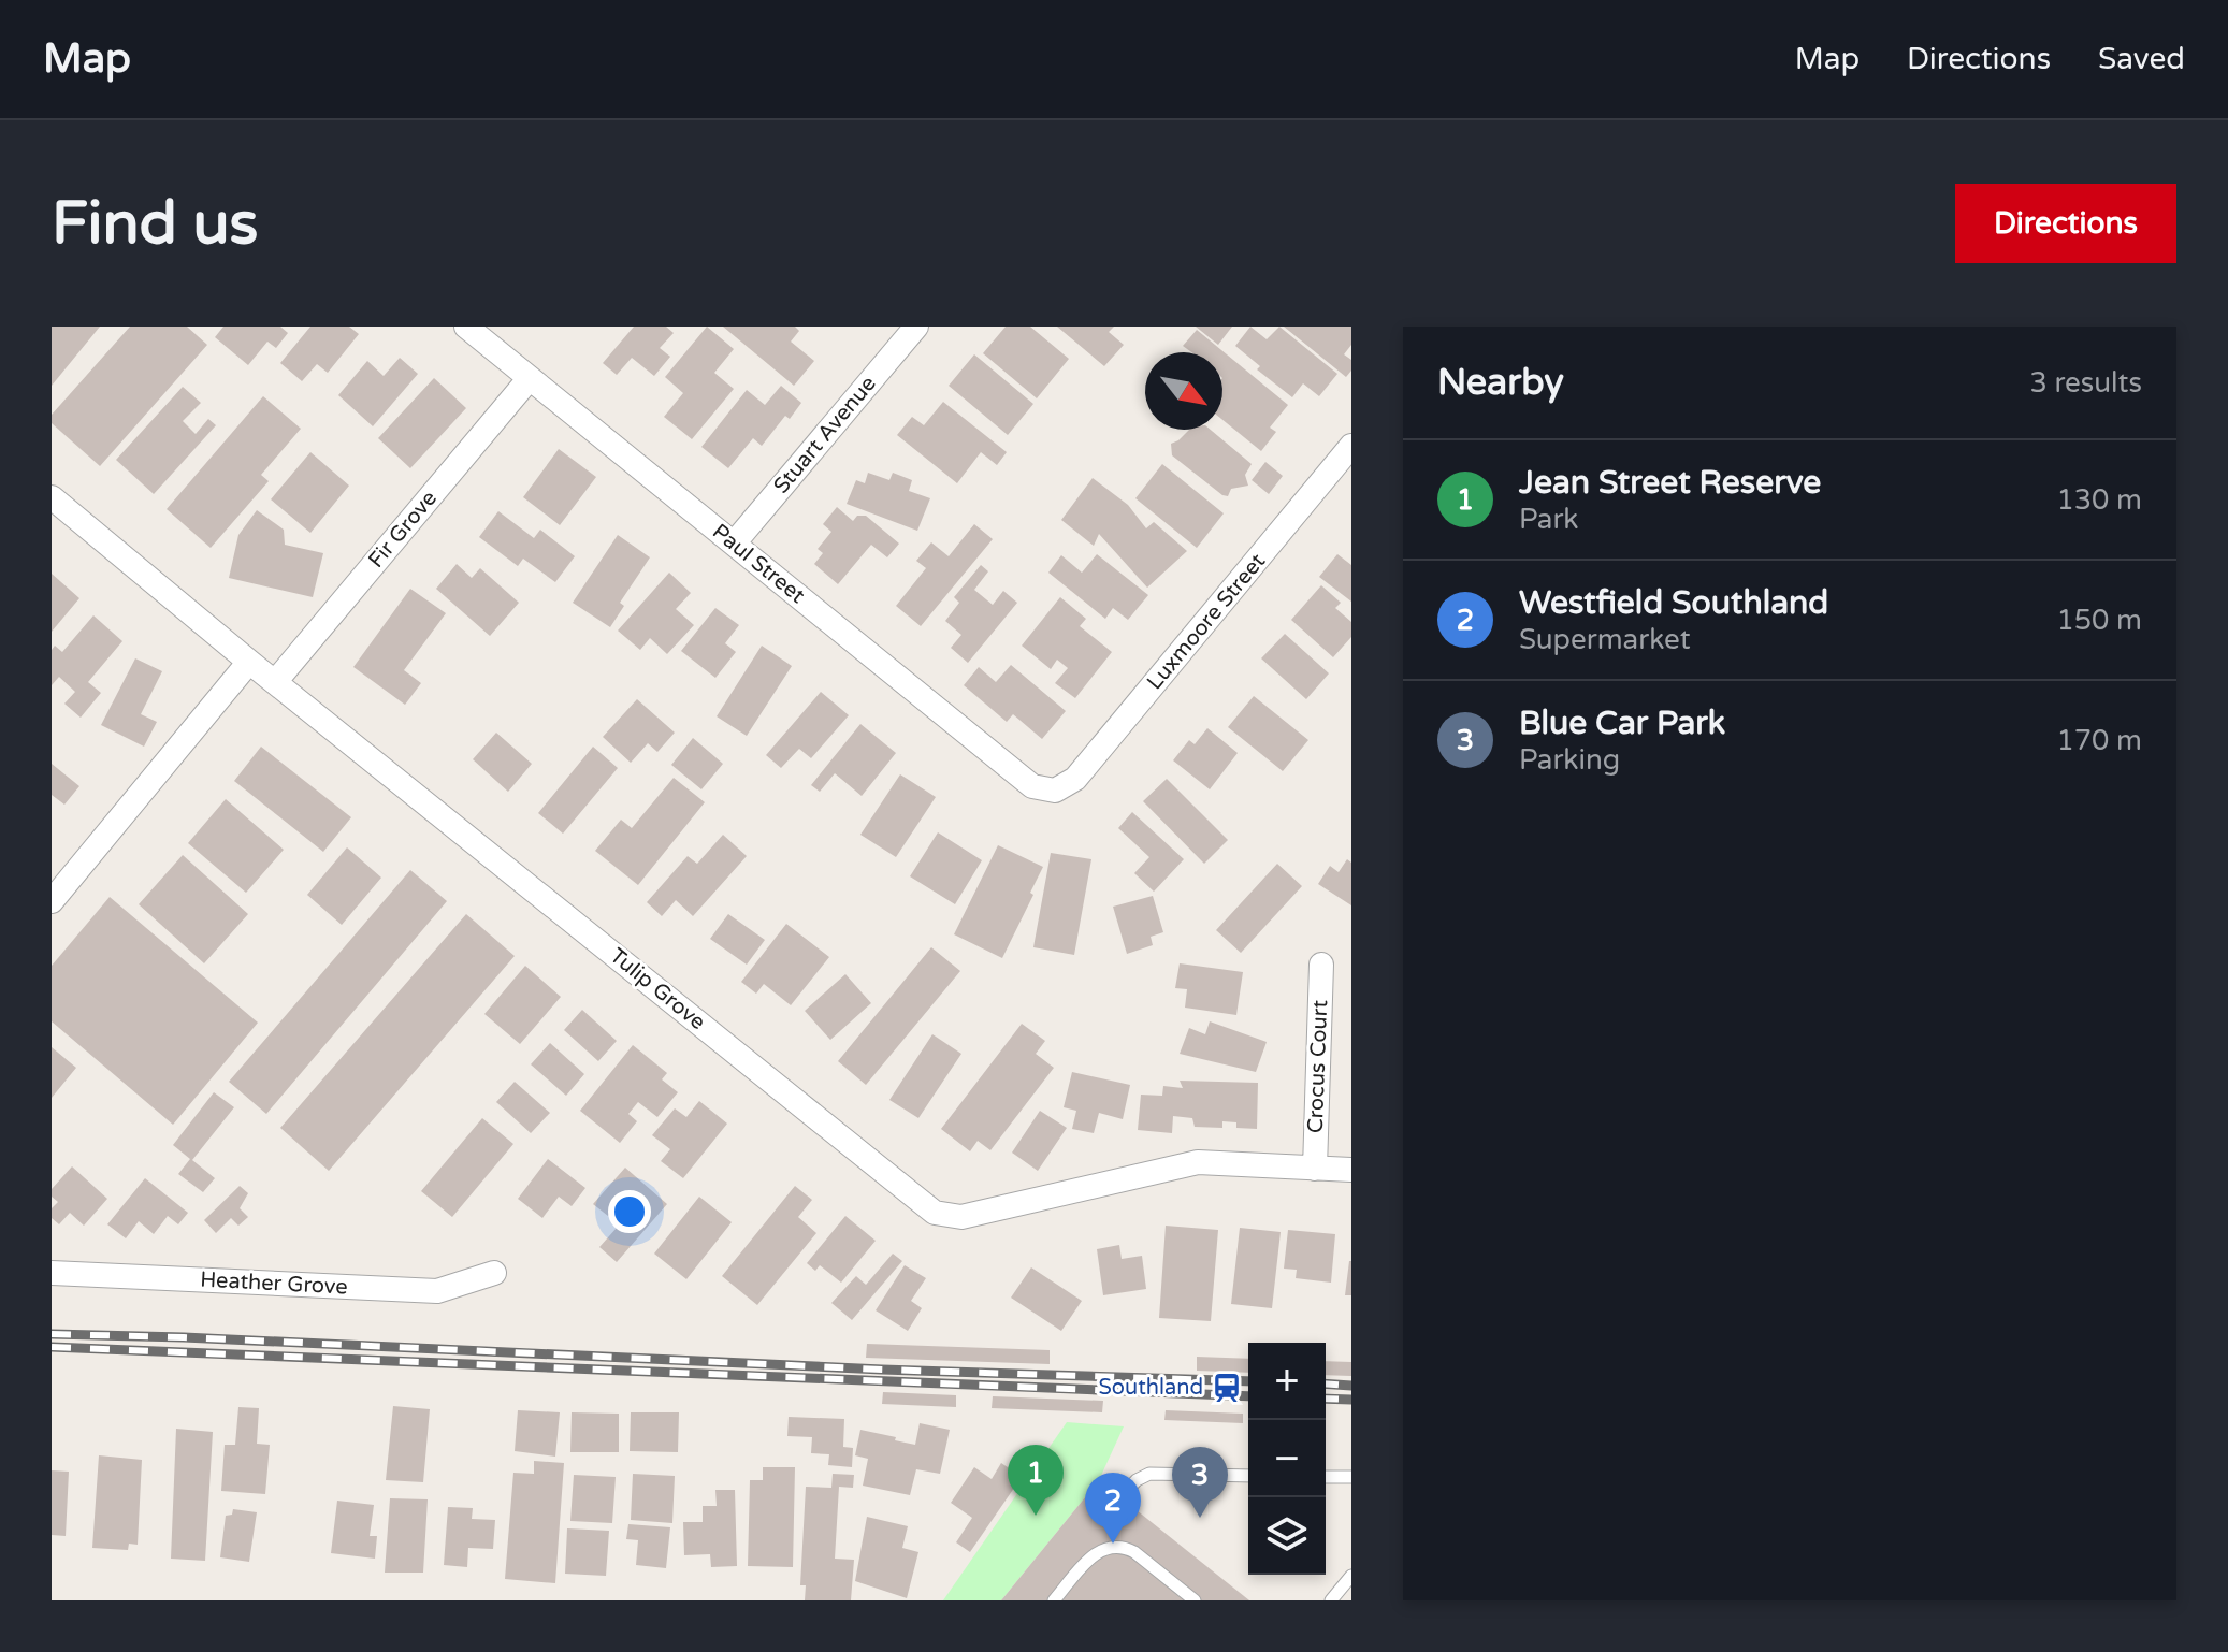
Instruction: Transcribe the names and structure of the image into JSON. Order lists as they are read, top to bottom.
{
  "streets": {
    "street": [
      "Stuart Avenue",
      "Fir Grove",
      "Paul Street",
      "Luxmoore Street",
      "Tulip Grove",
      "Crocus Court",
      "Heather Grove"
    ]
  },
  "crossings": [
    ["Stuart Avenue", "Paul Street"],
    ["Fir Grove", "Paul Street"],
    ["Fir Grove", "Tulip Grove"],
    ["Paul Street", "Luxmoore Street"],
    ["Tulip Grove", "Crocus Court"]
  ],
  "places": {
    "station": ["Southland"]
  },
  "north": "bottom right",
  "page": {
    "header": "Map",
    "nav": ["Map", "Directions", "Saved"],
    "buttons": "Directions",
    "title": "Find us",
    "heading": ["Nearby", "3 results"],
    "list": [
      {
        "mark": "1",
        "name": "Jean Street Reserve",
        "note": "Park",
        "value": "130 m"
      },
      {
        "mark": "2",
        "name": "Westfield Southland",
        "note": "Supermarket",
        "value": "150 m"
      },
      {
        "mark": "3",
        "name": "Blue Car Park",
        "note": "Parking",
        "value": "170 m"
      }
    ],
    "map_buttons": ["+", "−"],
    "pins": ["1", "3", "2"]
  }
}
